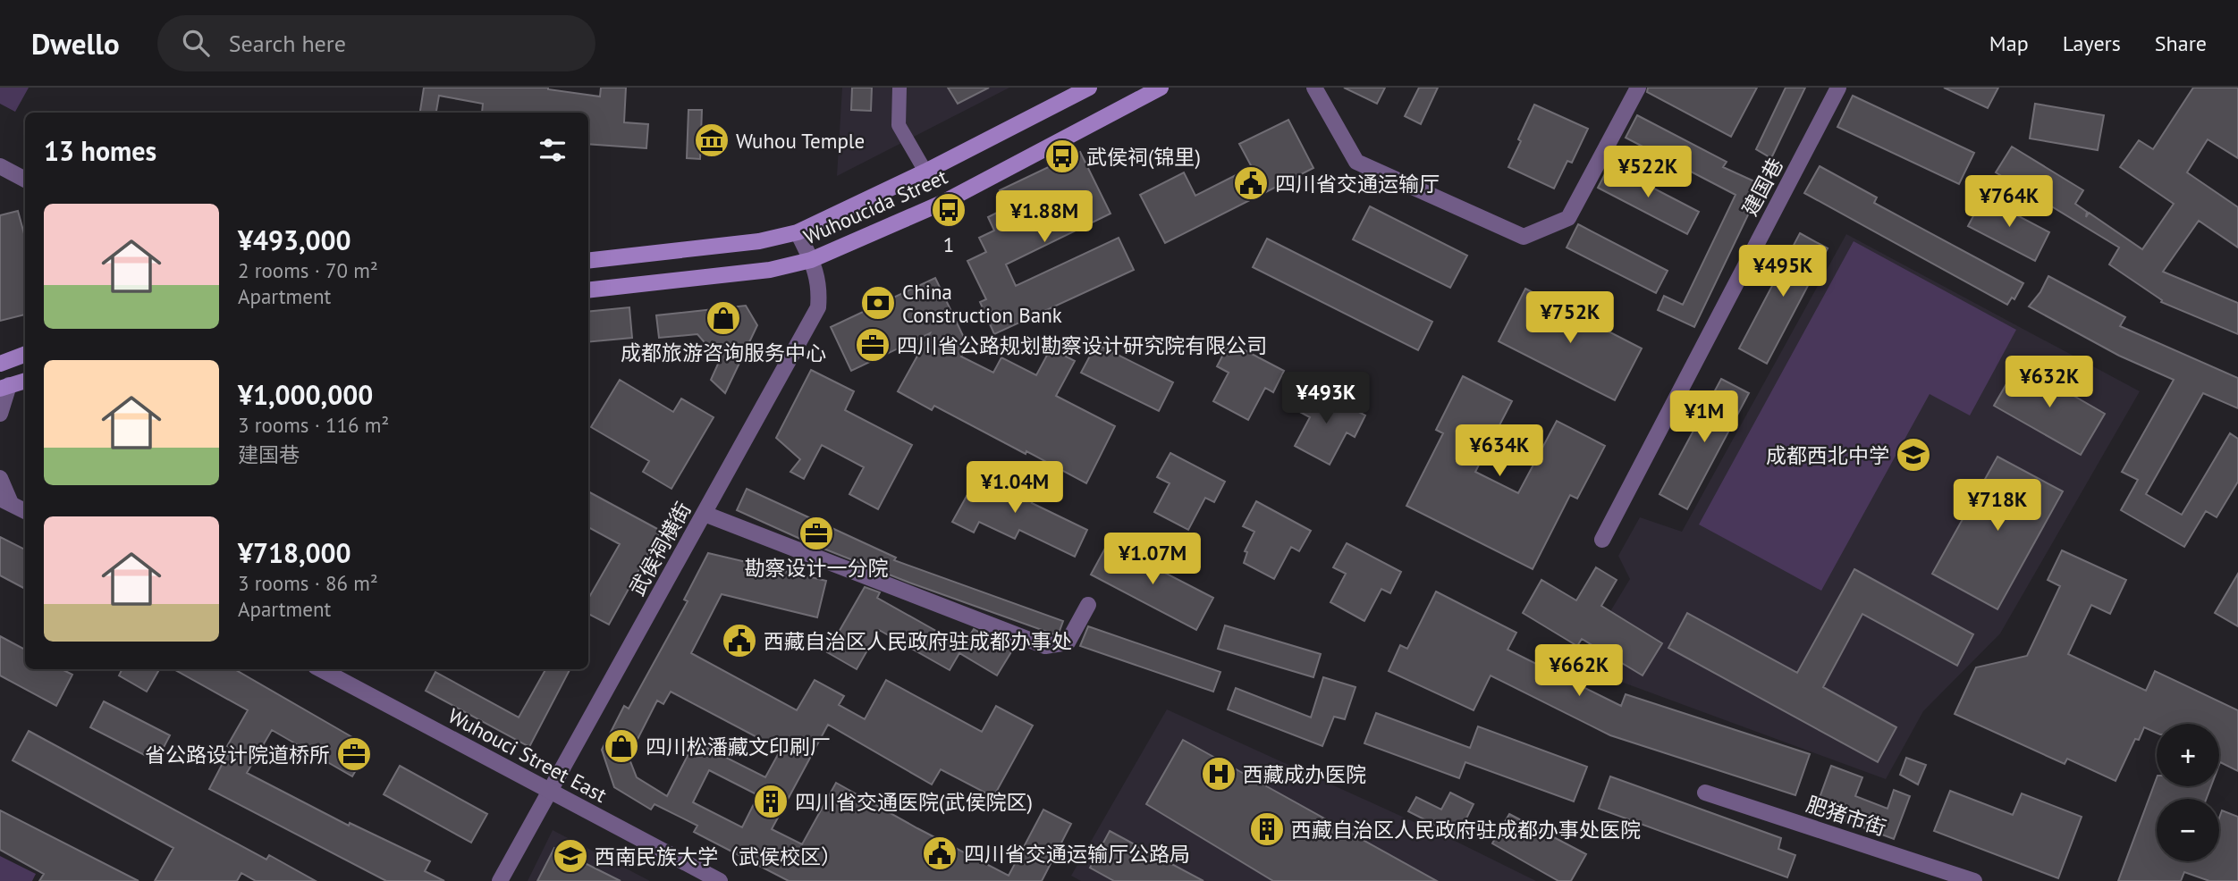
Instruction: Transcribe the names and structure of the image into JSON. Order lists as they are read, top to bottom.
{
  "streets": {
    "main road": ["Wuhoucida Street"],
    "street": [
      "建国巷",
      "武侯祠横街",
      "Wuhouci Street East",
      "肥猪市街"
    ]
  },
  "crossings": [
    ["Wuhoucida Street", "武侯祠横街"],
    ["武侯祠横街", "Wuhouci Street East"]
  ],
  "places": {
    "museum": ["Wuhou Temple"],
    "bus stop": ["武侯祠(锦里)", "1"],
    "public building": ["四川省交通运输厅", "西藏自治区人民政府驻成都办事处", "四川省交通运输厅公路局"],
    "bank": ["China Construction Bank"],
    "shop": ["成都旅游咨询服务中心", "四川松潘藏文印刷厂"],
    "office": ["四川省公路规划勘察设计研究院有限公司", "勘察设计一分院", "省公路设计院道桥所"],
    "school or university": ["成都西北中学", "西南民族大学（武侯校区）"],
    "hospital": ["西藏成办医院"],
    "building": ["四川省交通医院(武侯院区)", "西藏自治区人民政府驻成都办事处医院"]
  },
  "page": {
    "header": "Dwello",
    "search": "Search here",
    "nav": ["Map", "Layers", "Share"],
    "heading": "13 homes",
    "price": [
      "¥522K",
      "¥764K",
      "¥1.88M",
      "¥495K",
      "¥752K",
      "¥632K",
      "¥493K",
      "¥1M",
      "¥634K",
      "¥1.04M",
      "¥718K",
      "¥1.07M",
      "¥662K"
    ],
    "list": [
      {
        "name": "¥493,000",
        "note": "2 rooms · 70 m² · Apartment"
      },
      {
        "name": "¥1,000,000",
        "note": "3 rooms · 116 m² · 建国巷"
      },
      {
        "name": "¥718,000",
        "note": "3 rooms · 86 m² · Apartment"
      }
    ],
    "map_buttons": ["+", "−"]
  }
}
